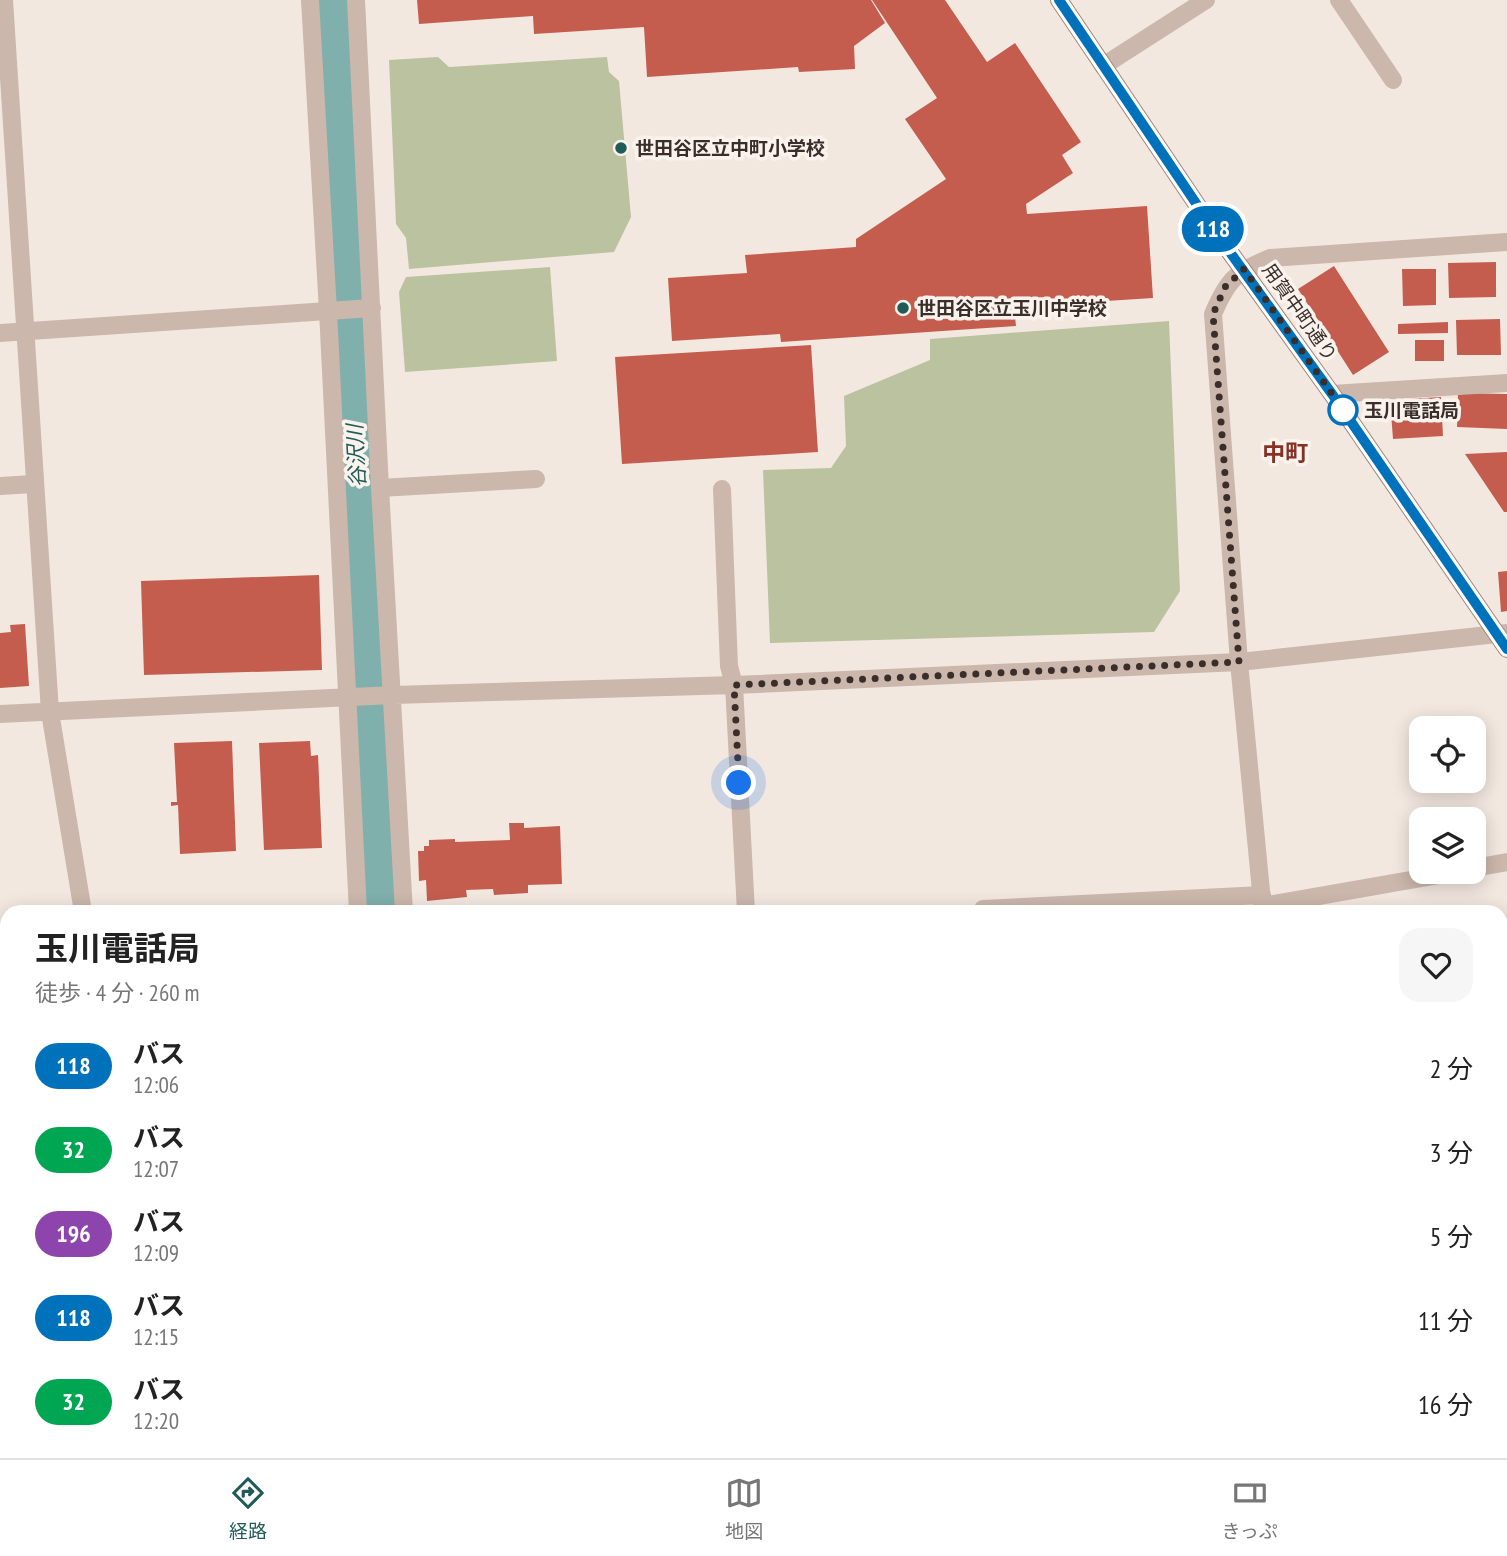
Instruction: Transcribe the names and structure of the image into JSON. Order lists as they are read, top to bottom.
{
  "streets": {
    "street": ["用賀中町通り"]
  },
  "districts": ["中町"],
  "water": ["谷沢川"],
  "places": ["世田谷区立中町小学校", "世田谷区立玉川中学校", "玉川電話局"],
  "lines": ["bus line 118"],
  "page": {
    "on_map": "118",
    "heading": ["玉川電話局", "徒歩 · 4 分 · 260 m"],
    "list": [
      {
        "mark": "118",
        "name": "バス",
        "note": "12:06",
        "value": "2 分"
      },
      {
        "mark": "32",
        "name": "バス",
        "note": "12:07",
        "value": "3 分"
      },
      {
        "mark": "196",
        "name": "バス",
        "note": "12:09",
        "value": "5 分"
      },
      {
        "mark": "118",
        "name": "バス",
        "note": "12:15",
        "value": "11 分"
      },
      {
        "mark": "32",
        "name": "バス",
        "note": "12:20",
        "value": "16 分"
      }
    ],
    "tabs": ["経路", "地図", "きっぷ"]
  }
}
